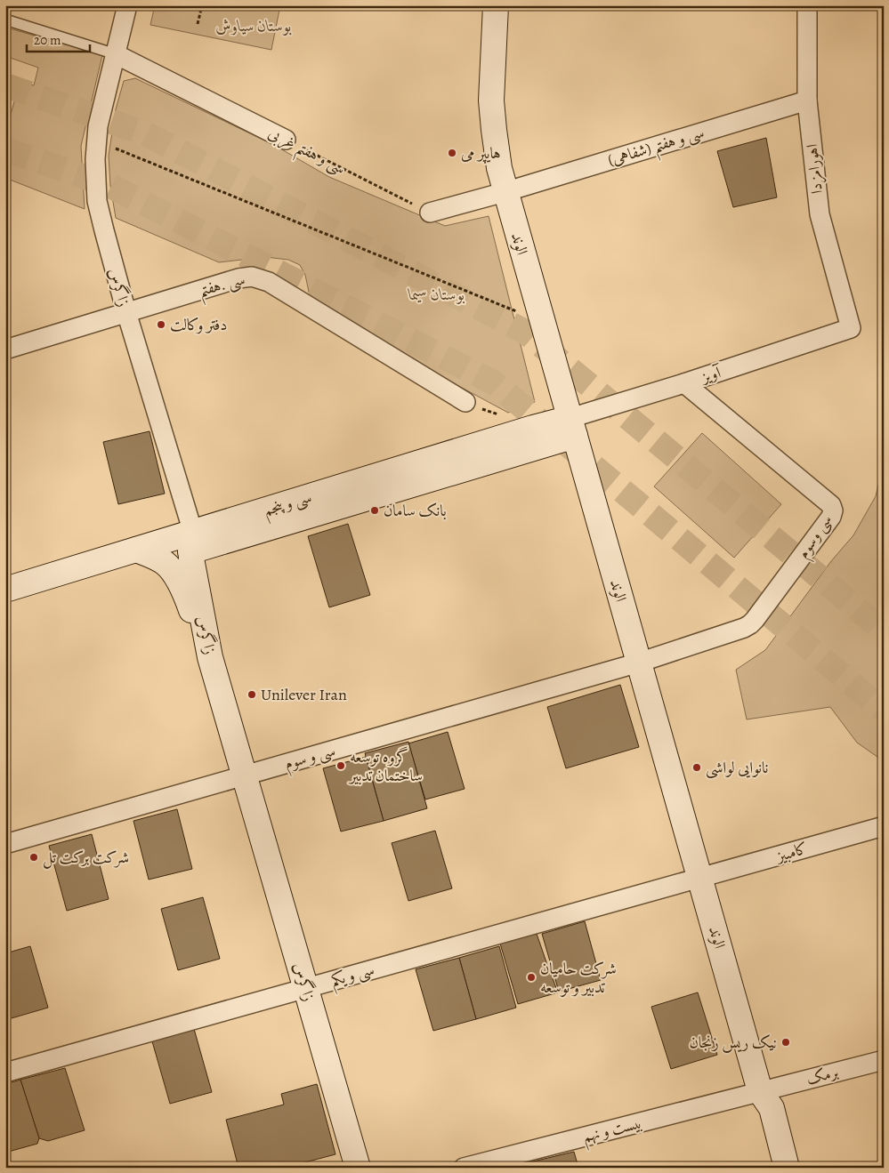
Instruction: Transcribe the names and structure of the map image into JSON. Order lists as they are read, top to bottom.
{
  "streets": {
    "street": [
      "سی و هفتم (شفاهی)",
      "سی و هفتم غربی",
      "اهورامزدا",
      "الوند",
      "سی .هفتم",
      "زاگرس",
      "آویز",
      "سی و پنجم",
      "سی وسوم",
      "سی و سوم",
      "کامبیز",
      "سی و یکم",
      "برمک",
      "بیست و نهم"
    ]
  },
  "crossings": [
    ["سی و هفتم (شفاهی)", "اهورامزدا"],
    ["سی و هفتم (شفاهی)", "الوند"],
    ["سی و هفتم غربی", "زاگرس"],
    ["اهورامزدا", "آویز"],
    ["الوند", "آویز"],
    ["الوند", "سی و پنجم"],
    ["الوند", "سی وسوم"],
    ["الوند", "سی و سوم"],
    ["الوند", "کامبیز"],
    ["الوند", "سی و یکم"],
    ["الوند", "برمک"],
    ["الوند", "بیست و نهم"],
    ["سی .هفتم", "زاگرس"],
    ["زاگرس", "سی و پنجم"],
    ["زاگرس", "سی و سوم"],
    ["زاگرس", "سی و یکم"],
    ["آویز", "سی و پنجم"],
    ["آویز", "سی وسوم"],
    ["سی وسوم", "سی و سوم"],
    ["کامبیز", "سی و یکم"],
    ["برمک", "بیست و نهم"]
  ],
  "parks": ["بوستان سیاوش", "بوستان سیما"],
  "places": [
    "هایپر می",
    "دفتر وکالت",
    "بانک سامان",
    "Unilever Iran",
    "گروه توسعه ساختمان تدبیر",
    "نانوایی لواشی",
    "شرکت برکت تل",
    "شرکت حامیان تدبیر و توسعه",
    "نیک ریس زنجان"
  ],
  "scale_bar": "20 m"
}
